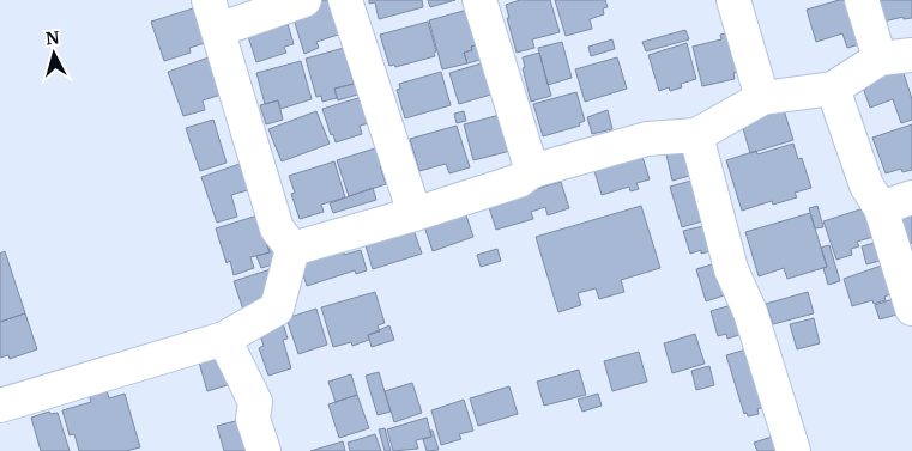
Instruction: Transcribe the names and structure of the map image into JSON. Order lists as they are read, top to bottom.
{
  "north": "top"
}
